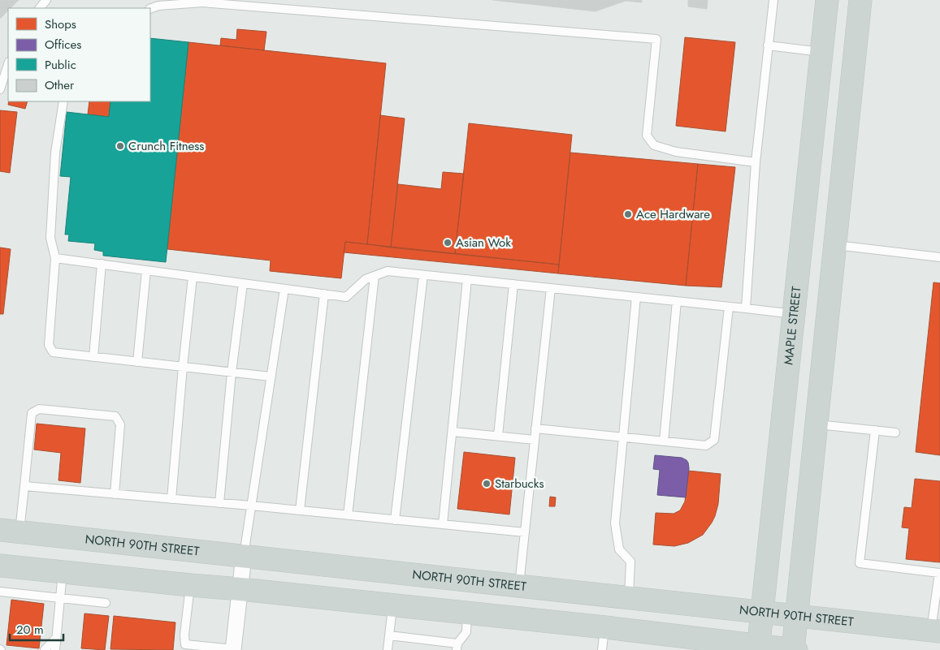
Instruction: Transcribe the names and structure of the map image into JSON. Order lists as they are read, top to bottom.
{
  "streets": {
    "main road": ["MAPLE STREET", "NORTH 90TH STREET"]
  },
  "crossings": [
    ["MAPLE STREET", "NORTH 90TH STREET"]
  ],
  "places": [
    "Crunch Fitness",
    "Ace Hardware",
    "Asian Wok",
    "Starbucks"
  ],
  "legend": [
    "Shops",
    "Offices",
    "Public",
    "Other"
  ],
  "scale_bar": "20 m"
}
